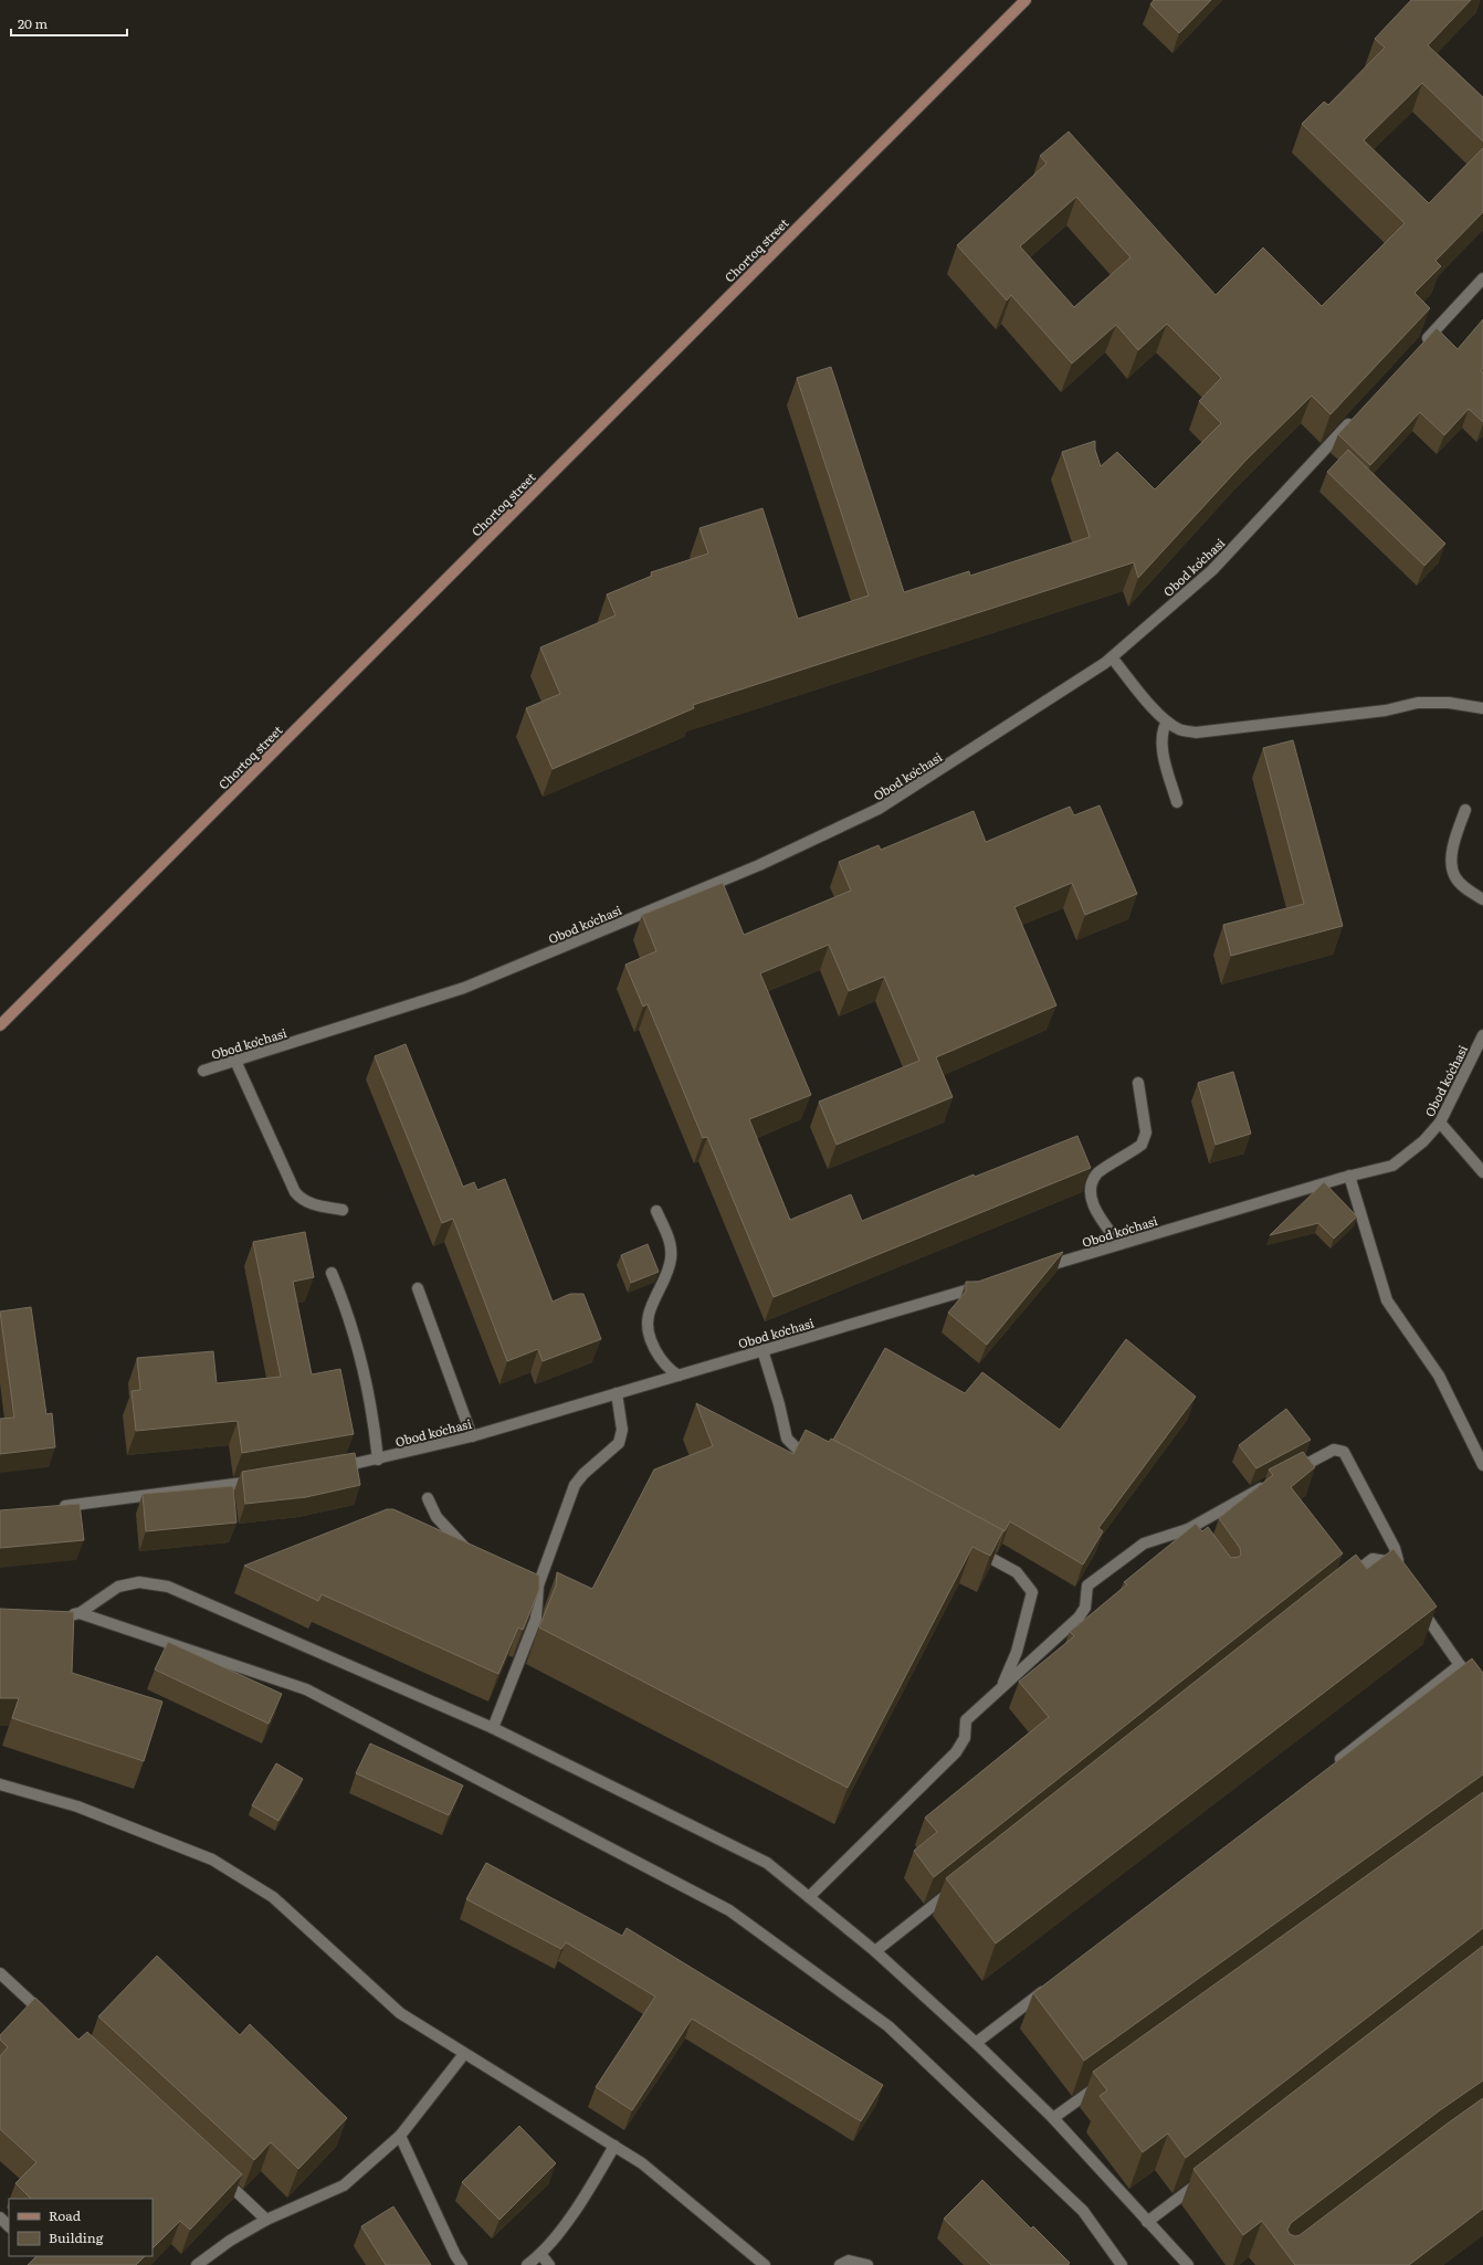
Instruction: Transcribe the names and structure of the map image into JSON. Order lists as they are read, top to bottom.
{
  "streets": {
    "main road": ["Chortoq street"],
    "street": ["Obod koʻchasi"]
  },
  "legend": ["Road", "Building"],
  "scale_bar": "20 m"
}
